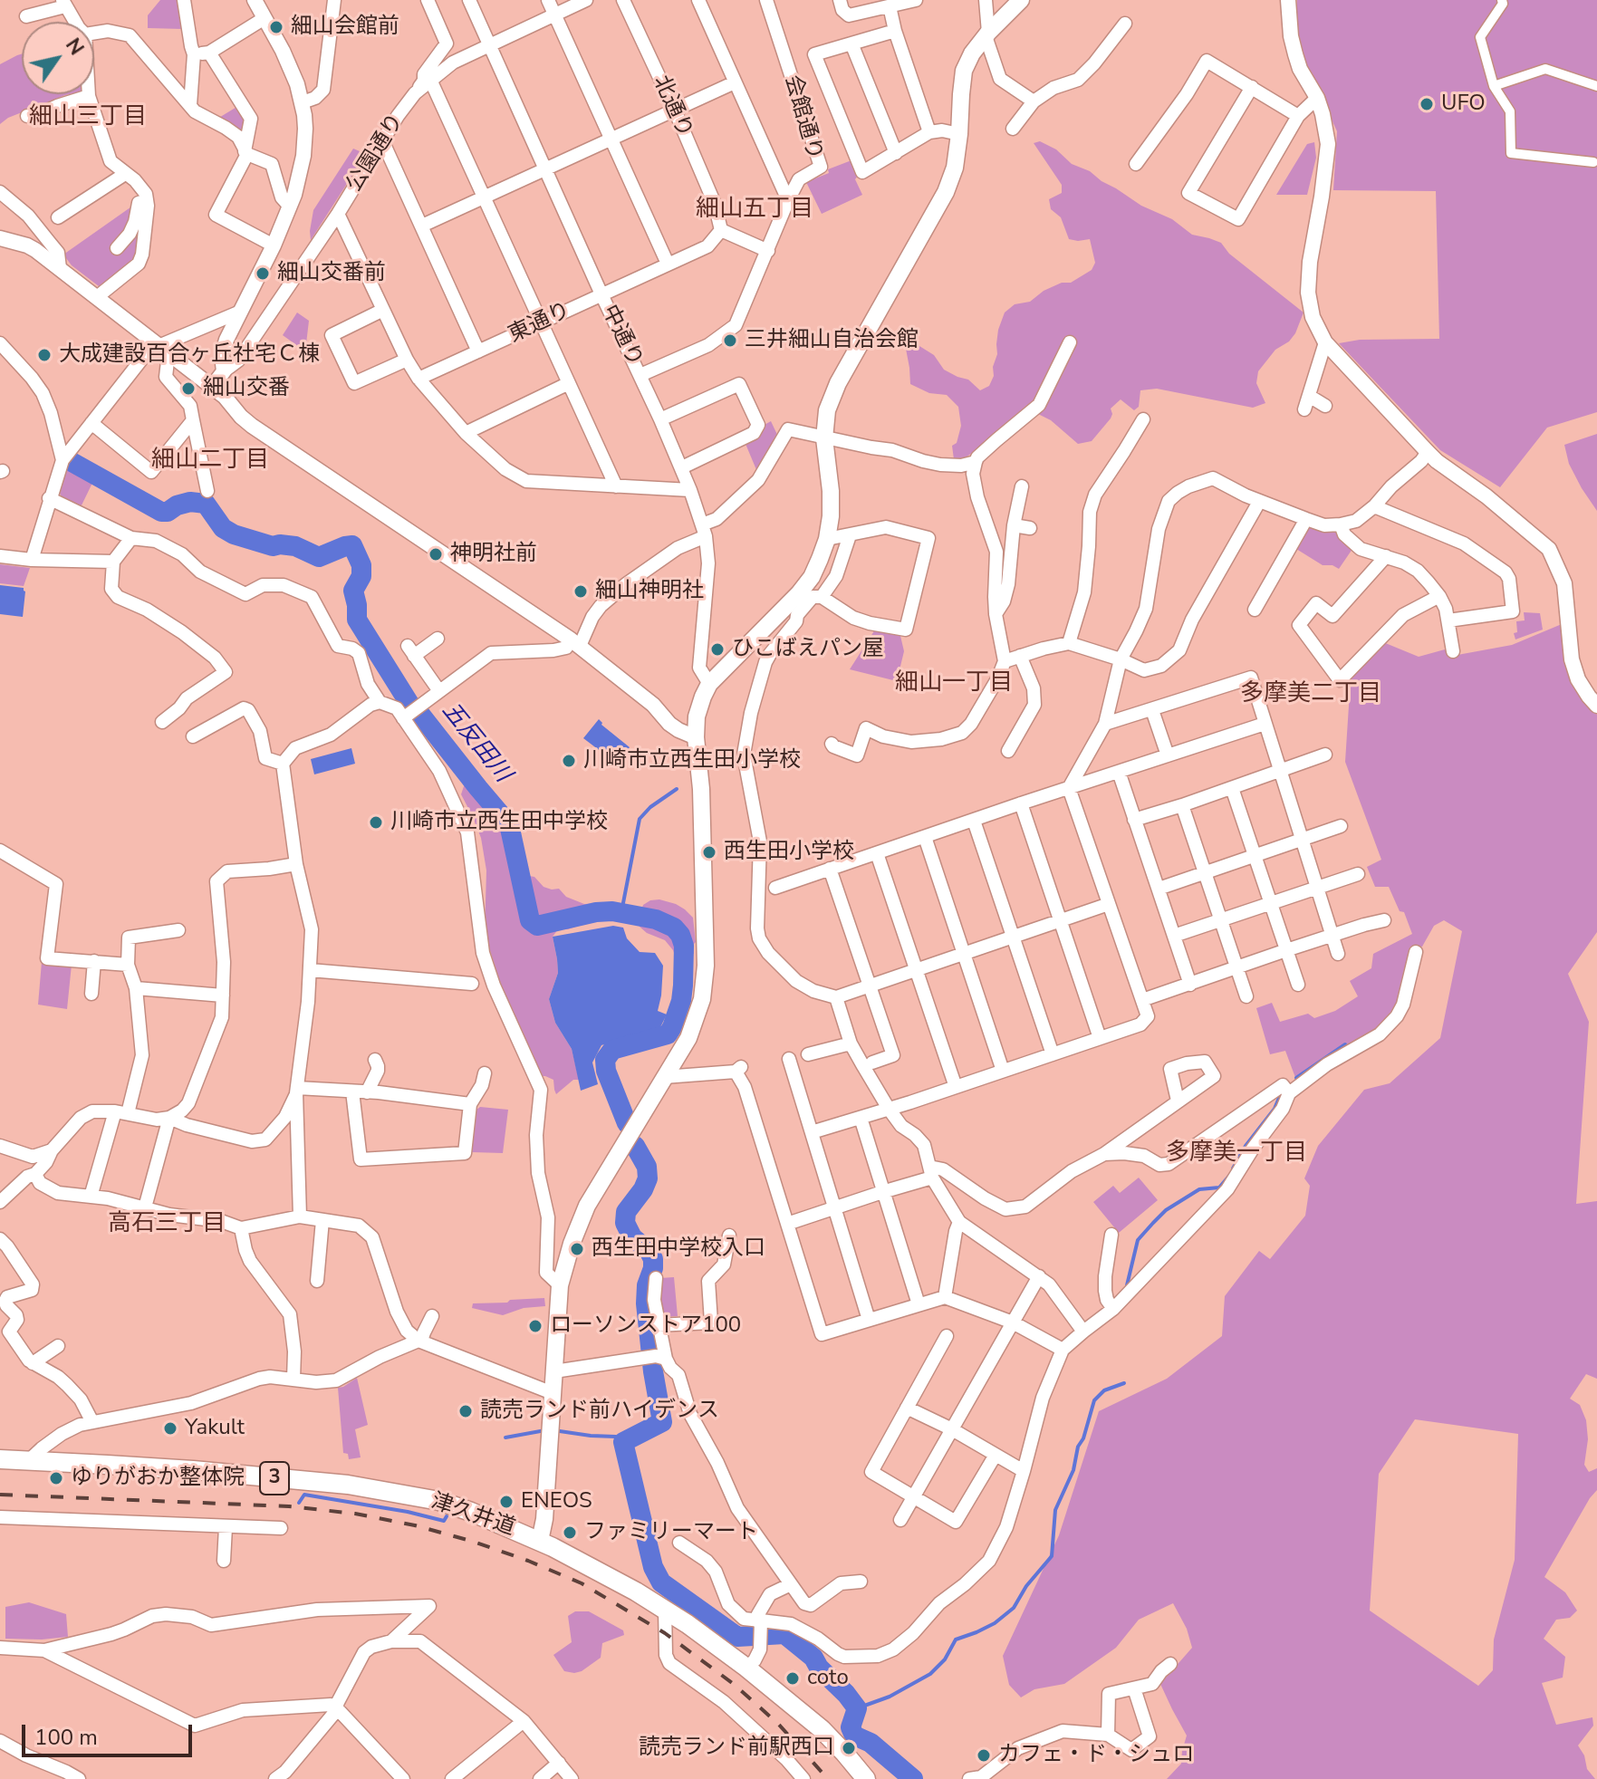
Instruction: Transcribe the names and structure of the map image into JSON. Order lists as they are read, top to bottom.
{
  "streets": {
    "main road": ["3", "津久井道"],
    "street": [
      "北通り",
      "会館通り",
      "公園通り",
      "東通り",
      "中通り"
    ]
  },
  "crossings": [
    ["北通り", "東通り"],
    ["会館通り", "中通り"],
    ["公園通り", "中通り"],
    ["東通り", "中通り"]
  ],
  "districts": [
    "細山三丁目",
    "細山五丁目",
    "細山二丁目",
    "細山一丁目",
    "多摩美二丁目",
    "多摩美一丁目",
    "高石三丁目"
  ],
  "water": ["五反田川"],
  "places": [
    "細山会館前",
    "UFO",
    "細山交番前",
    "三井細山自治会館",
    "大成建設百合ヶ丘社宅Ｃ棟",
    "細山交番",
    "神明社前",
    "細山神明社",
    "ひこばえパン屋",
    "川崎市立西生田小学校",
    "川崎市立西生田中学校",
    "西生田小学校",
    "西生田中学校入口",
    "ローソンストア100",
    "読売ランド前ハイデンス",
    "Yakult",
    "ゆりがおか整体院",
    "ENEOS",
    "ファミリーマート",
    "coto",
    "読売ランド前駅西口",
    "カフェ・ド・シュロ"
  ],
  "scale_bar": "100 m",
  "north": "top right"
}
